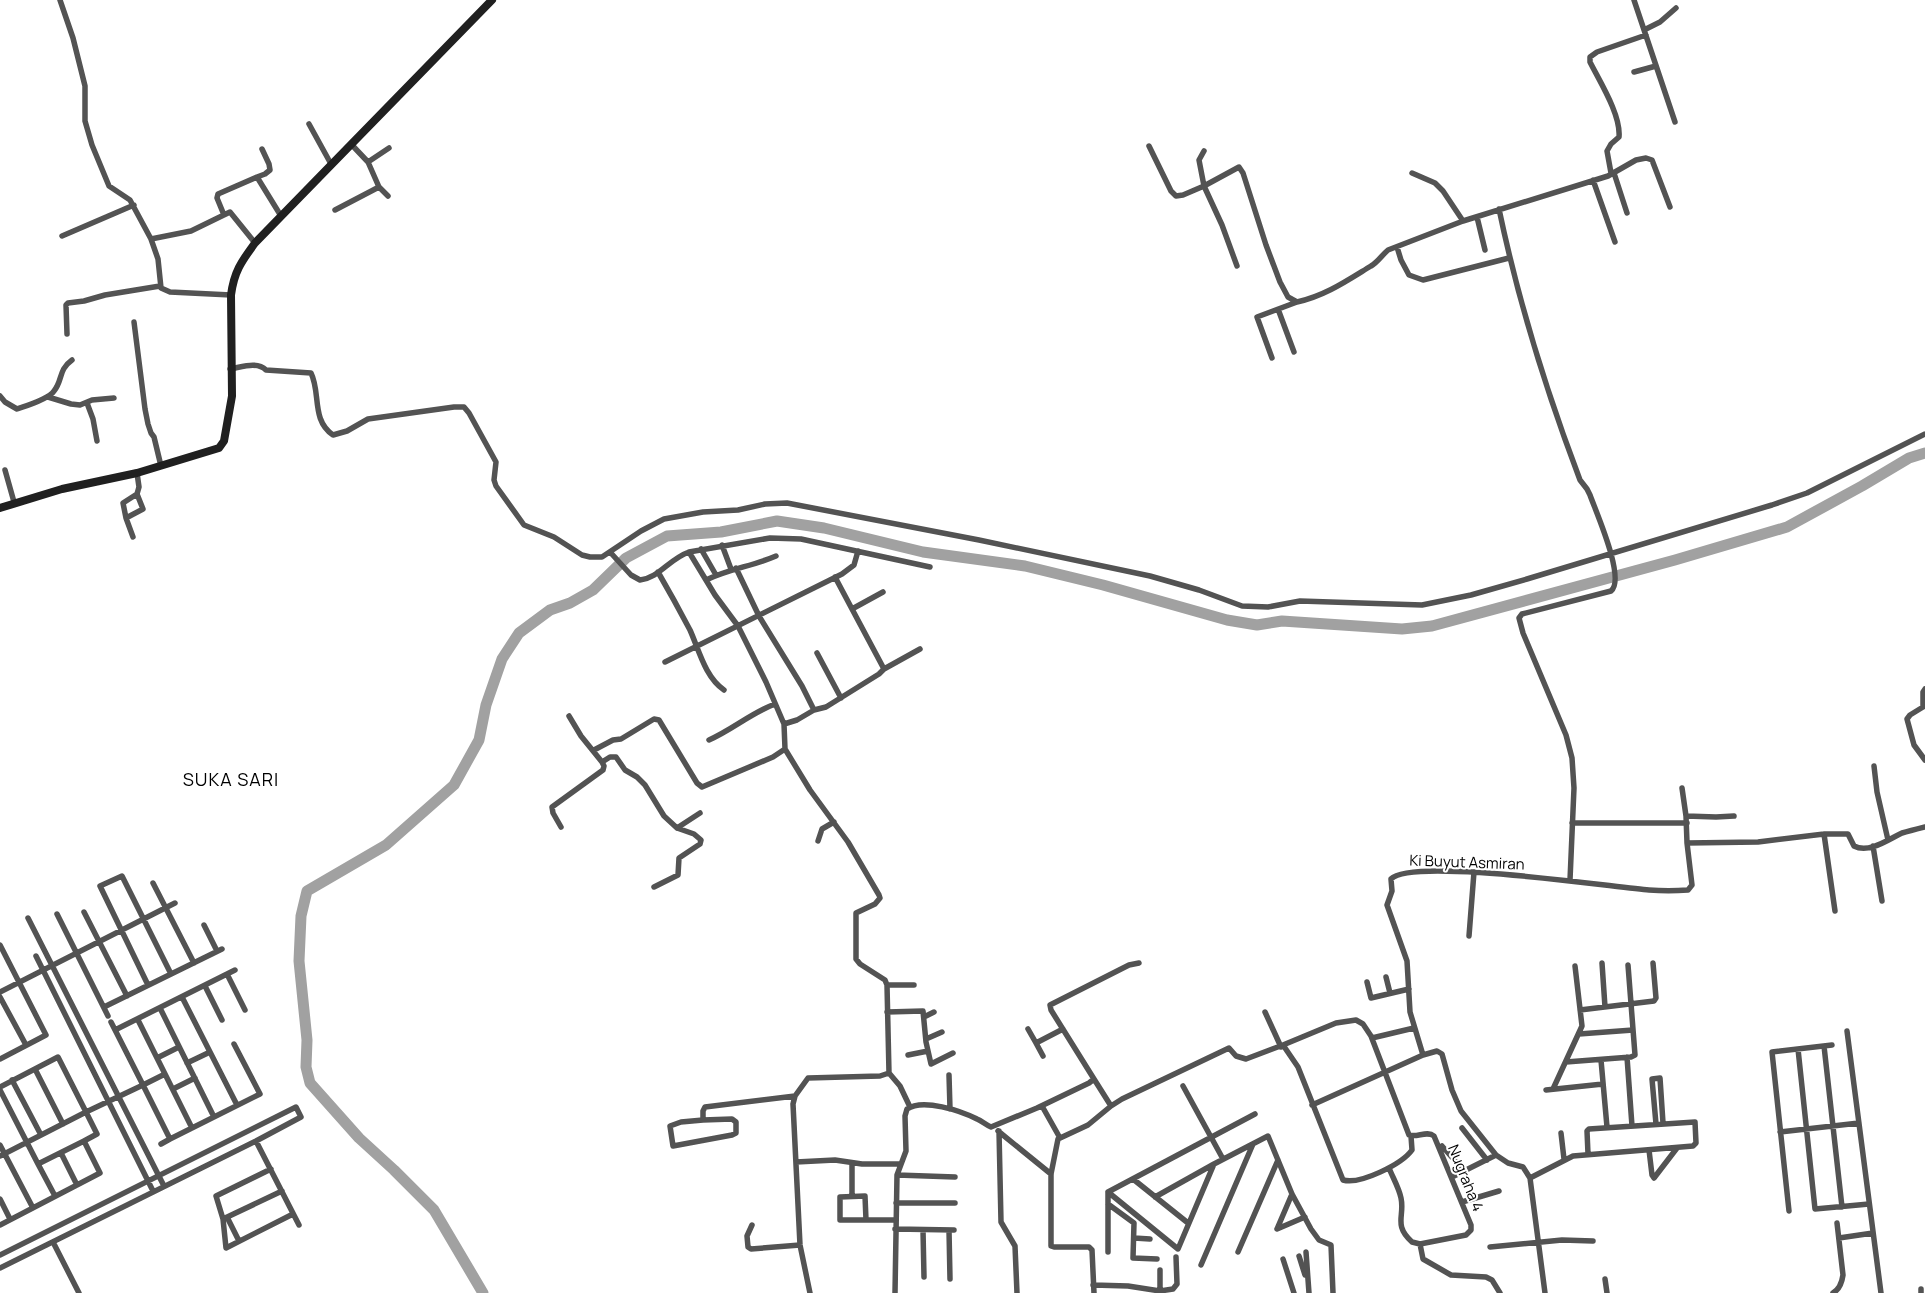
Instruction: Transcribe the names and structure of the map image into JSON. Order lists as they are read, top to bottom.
{
  "streets": {
    "street": ["Ki Buyut Asmiran", "Nugraha 4"]
  },
  "districts": ["SUKA SARI"]
}
